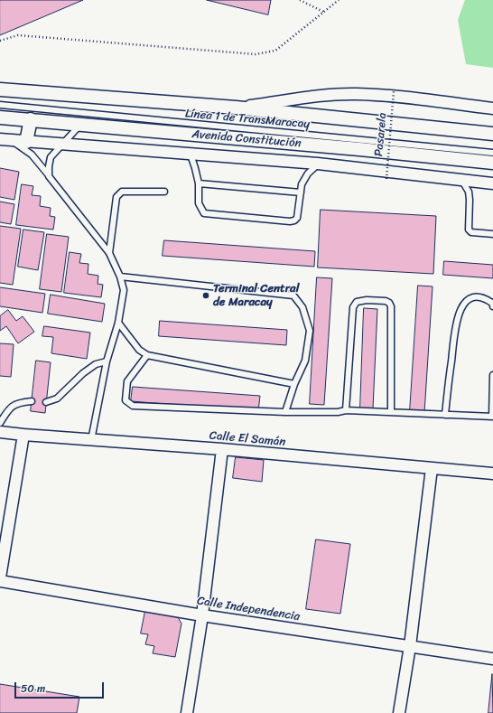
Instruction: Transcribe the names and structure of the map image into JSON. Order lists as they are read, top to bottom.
{
  "streets": {
    "street": ["Avenida Constitución", "Calle El Samán", "Calle Independencia"],
    "lane": ["Línea 1 de TransMaracay"],
    "path": ["Pasarela"]
  },
  "places": ["Terminal Central de Maracay"],
  "scale_bar": "50 m"
}
